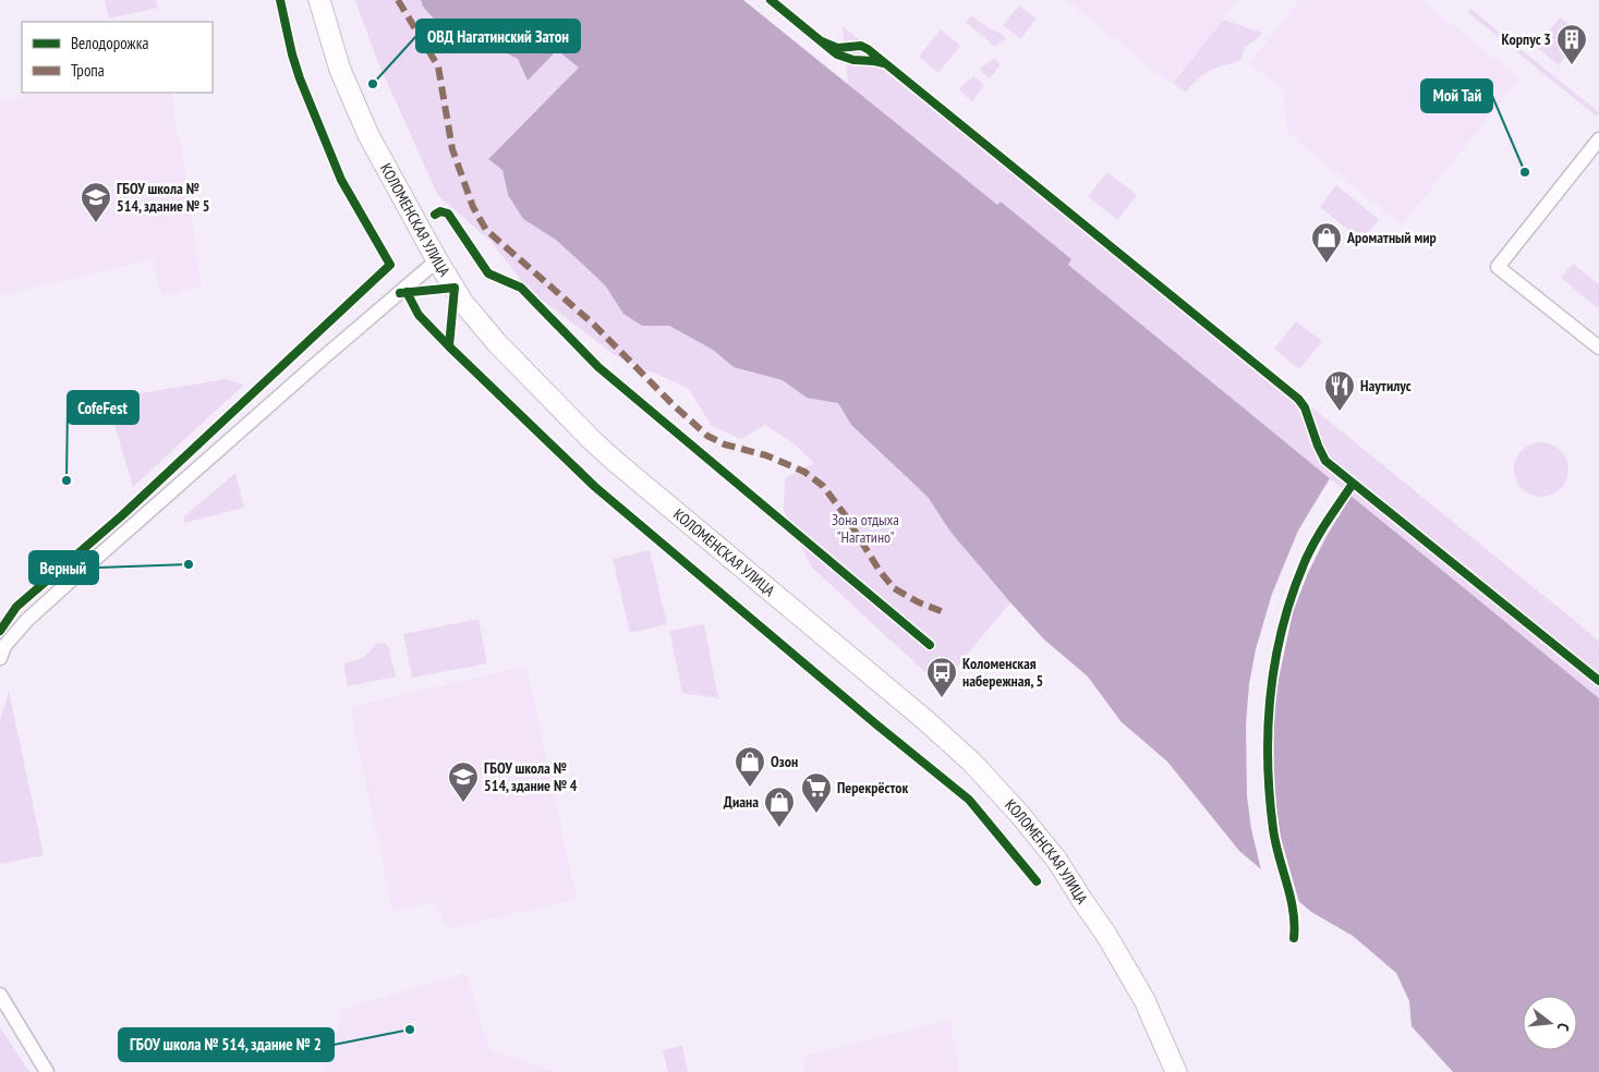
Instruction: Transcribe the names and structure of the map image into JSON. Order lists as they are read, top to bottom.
{
  "streets": {
    "street": ["КОЛОМЕНСКАЯ УЛИЦА"]
  },
  "parks": ["Зона отдыха \"Нагатино\""],
  "places": {
    "building": ["Корпус 3"],
    "other": [
      "ОВД Нагатинский Затон",
      "Мой Тай",
      "CofeFest",
      "Верный",
      "ГБОУ школа № 514, здание № 2"
    ],
    "school or university": ["ГБОУ школа № 514, здание № 5", "ГБОУ школа № 514, здание № 4"],
    "shop": ["Ароматный мир", "Озон", "Диана"],
    "restaurant": ["Наутилус"],
    "bus stop": ["Коломенская набережная, 5"],
    "supermarket": ["Перекрёсток"]
  },
  "legend": ["Велодорожка", "Тропа"],
  "north": "right"
}
